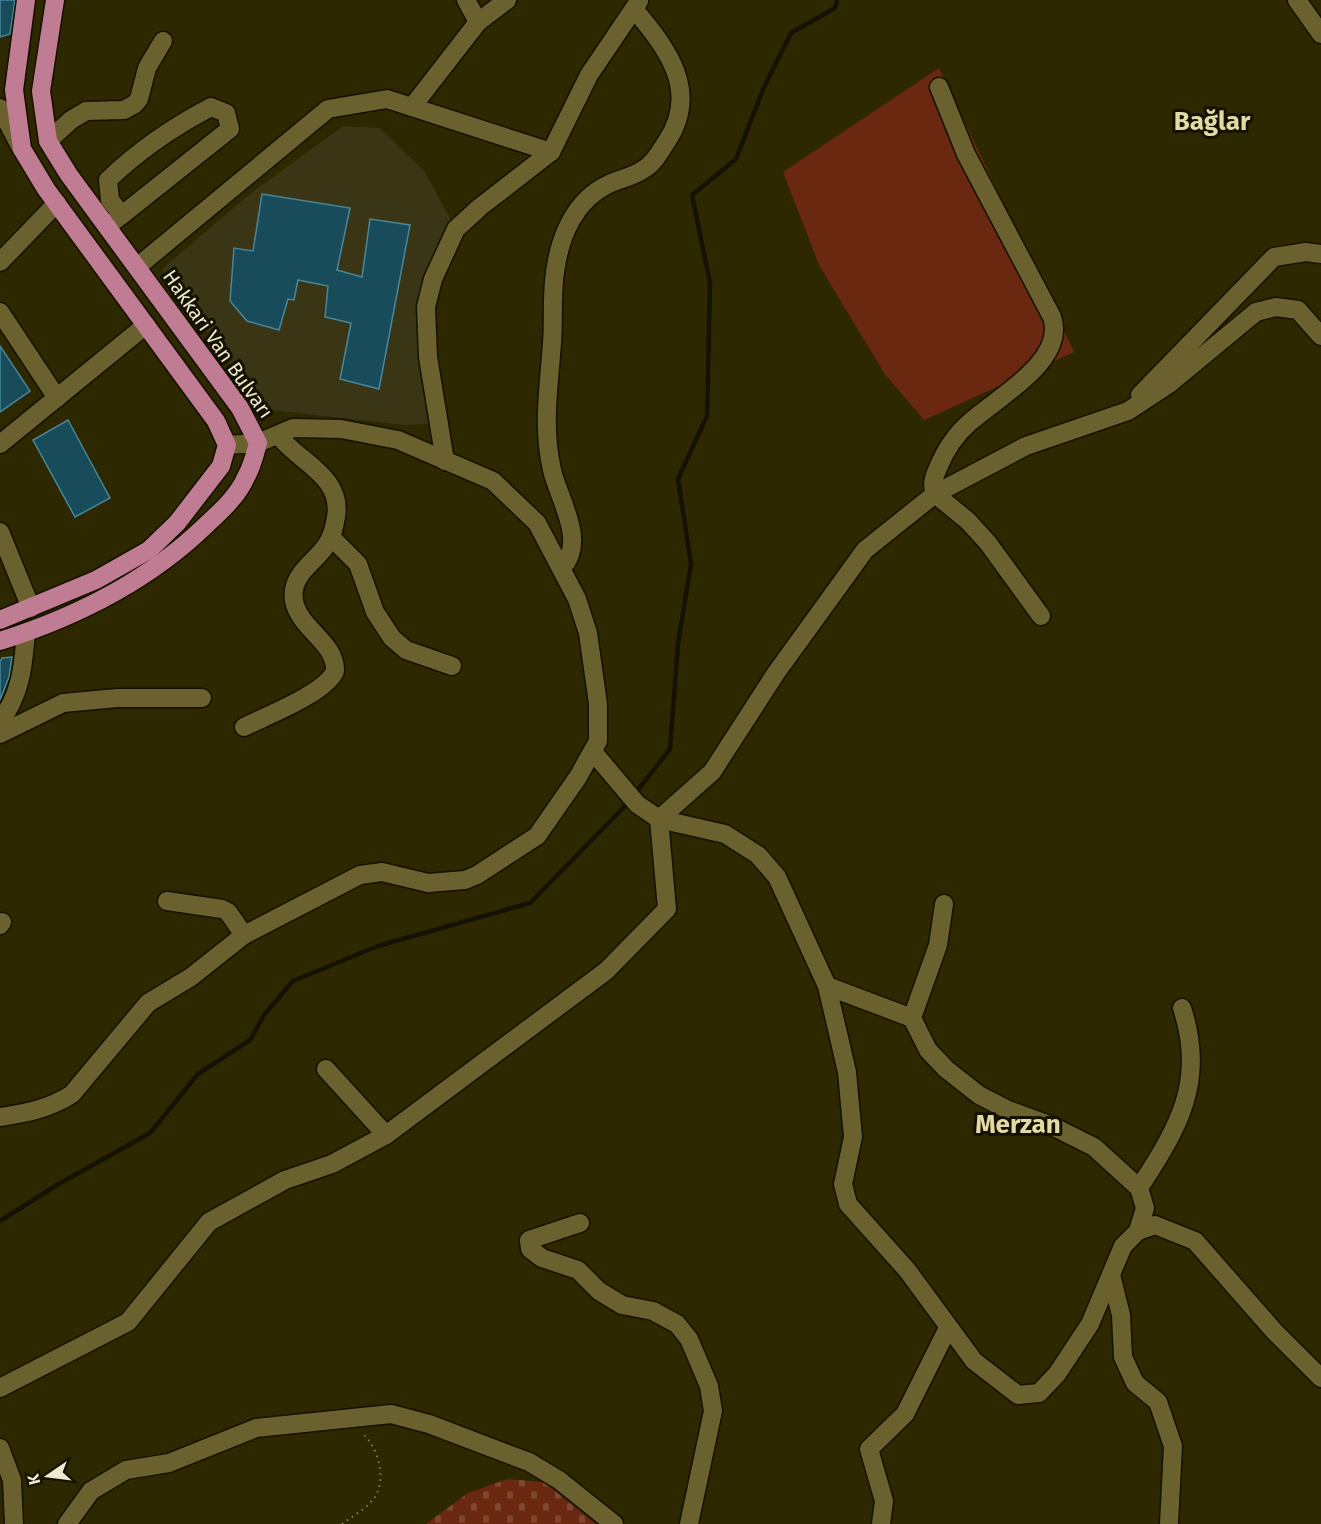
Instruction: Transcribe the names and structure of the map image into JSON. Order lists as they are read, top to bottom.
{
  "streets": {
    "main road": ["Hakkari Van Bulvarı"]
  },
  "districts": ["Bağlar", "Merzan"],
  "north": "left"
}
